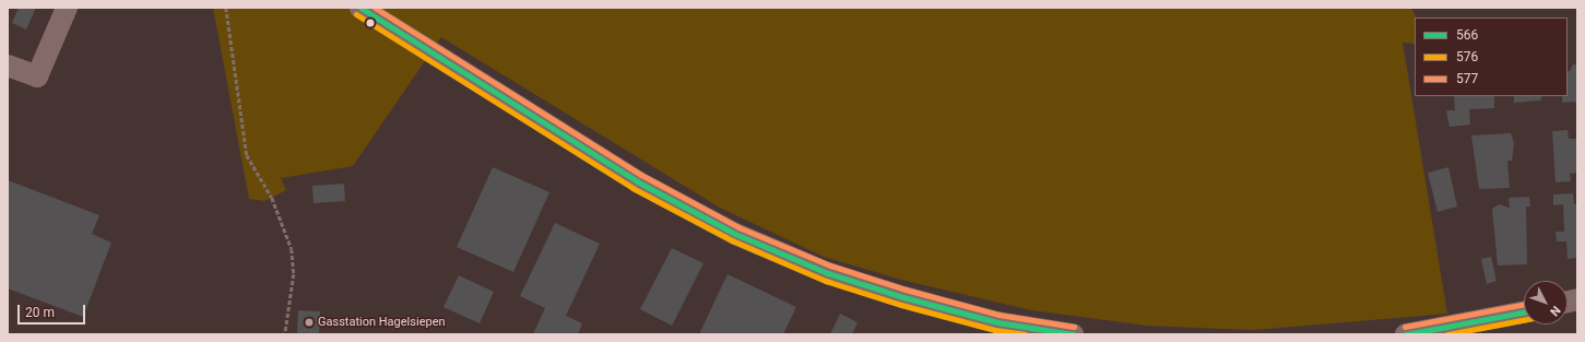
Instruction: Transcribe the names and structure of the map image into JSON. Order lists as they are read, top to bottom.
{
  "places": ["Gasstation Hagelsiepen"],
  "lines": ["transit line 566", "transit line 577", "transit line 576"],
  "legend": ["566", "576", "577"],
  "scale_bar": "20 m",
  "north": "bottom right"
}
